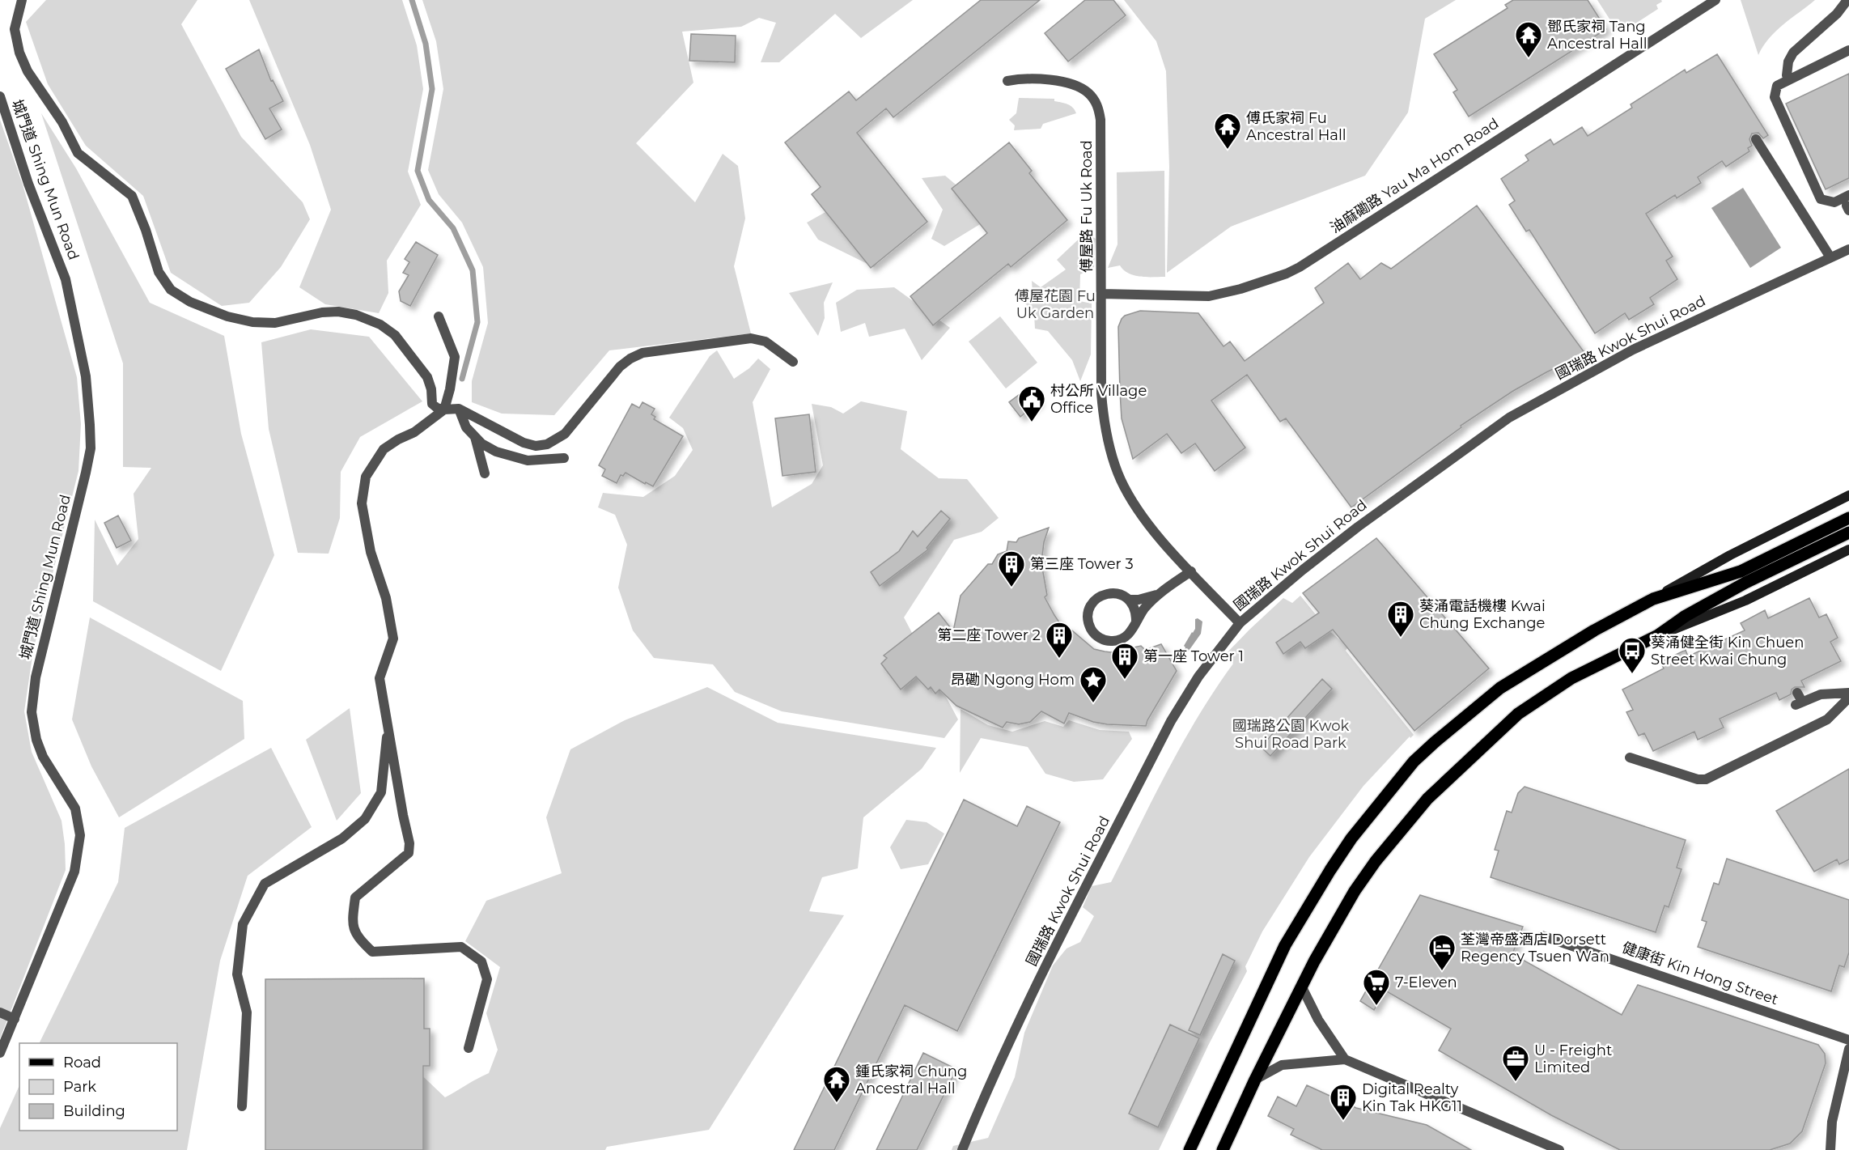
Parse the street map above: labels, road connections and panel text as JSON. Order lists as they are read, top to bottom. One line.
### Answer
{"streets":{"street":["油麻磡路 Yau Ma Hom Road","城門道 Shing Mun Road","傅屋路 Fu Uk Road","國瑞路 Kwok Shui Road","健康街 Kin Hong Street"]},"crossings":[["油麻磡路 Yau Ma Hom Road","傅屋路 Fu Uk Road"],["傅屋路 Fu Uk Road","國瑞路 Kwok Shui Road"]],"parks":["傅屋花園 Fu Uk Garden","國瑞路公園 Kwok Shui Road Park"],"places":{"temple":["鄧氏家祠 Tang Ancestral Hall","傅氏家祠 Fu Ancestral Hall","鍾氏家祠 Chung Ancestral Hall"],"public building":["村公所 Village Office"],"building":["第三座 Tower 3","葵涌電話機樓 Kwai Chung Exchange","第二座 Tower 2","第一座 Tower 1","Digital Realty Kin Tak HKG11"],"bus stop":["葵涌健全街 Kin Chuen Street Kwai Chung"],"place":["昂磡 Ngong Hom"],"hotel":["荃灣帝盛酒店 Dorsett Regency Tsuen Wan"],"supermarket":["7-Eleven"],"office":["U - Freight Limited"]},"legend":["Road","Park","Building"]}
